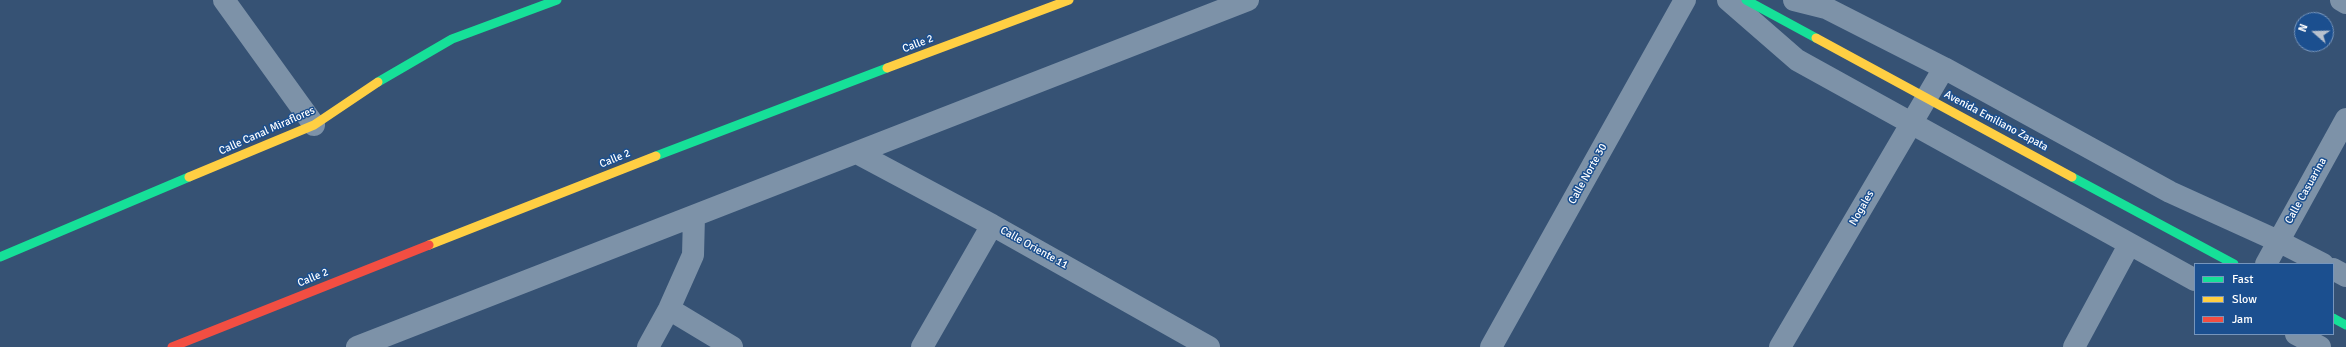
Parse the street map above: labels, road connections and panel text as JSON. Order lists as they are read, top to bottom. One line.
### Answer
{"streets":{"street":["Calle 2","Avenida Emiliano Zapata","Calle Canal Miraflores","Calle Norte 30","Calle Casuarina","Nogales","Calle Oriente 11"]},"legend":["Fast","Slow","Jam"],"north":"left"}
